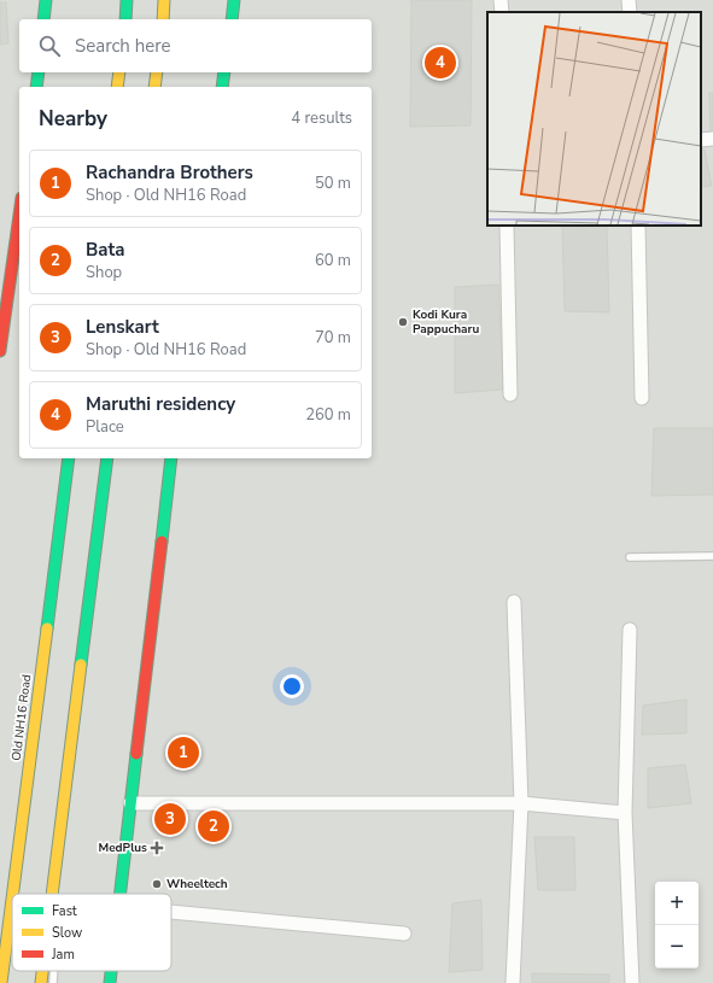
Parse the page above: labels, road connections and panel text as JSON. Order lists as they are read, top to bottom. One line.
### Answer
{"streets":{"main road":["Old NH16 Road"]},"places":{"other":["Kodi Kura Pappucharu","Wheeltech"],"health":["MedPlus"]},"legend":["Fast","Slow","Jam"],"page":{"search":"Search here","pins":["4","1","3","2"],"heading":["Nearby","4 results"],"list":[{"mark":"1","name":"Rachandra Brothers","note":"Shop · Old NH16 Road","value":"50 m"},{"mark":"2","name":"Bata","note":"Shop","value":"60 m"},{"mark":"3","name":"Lenskart","note":"Shop · Old NH16 Road","value":"70 m"},{"mark":"4","name":"Maruthi residency","note":"Place","value":"260 m"}],"map_buttons":["+","−"]}}
